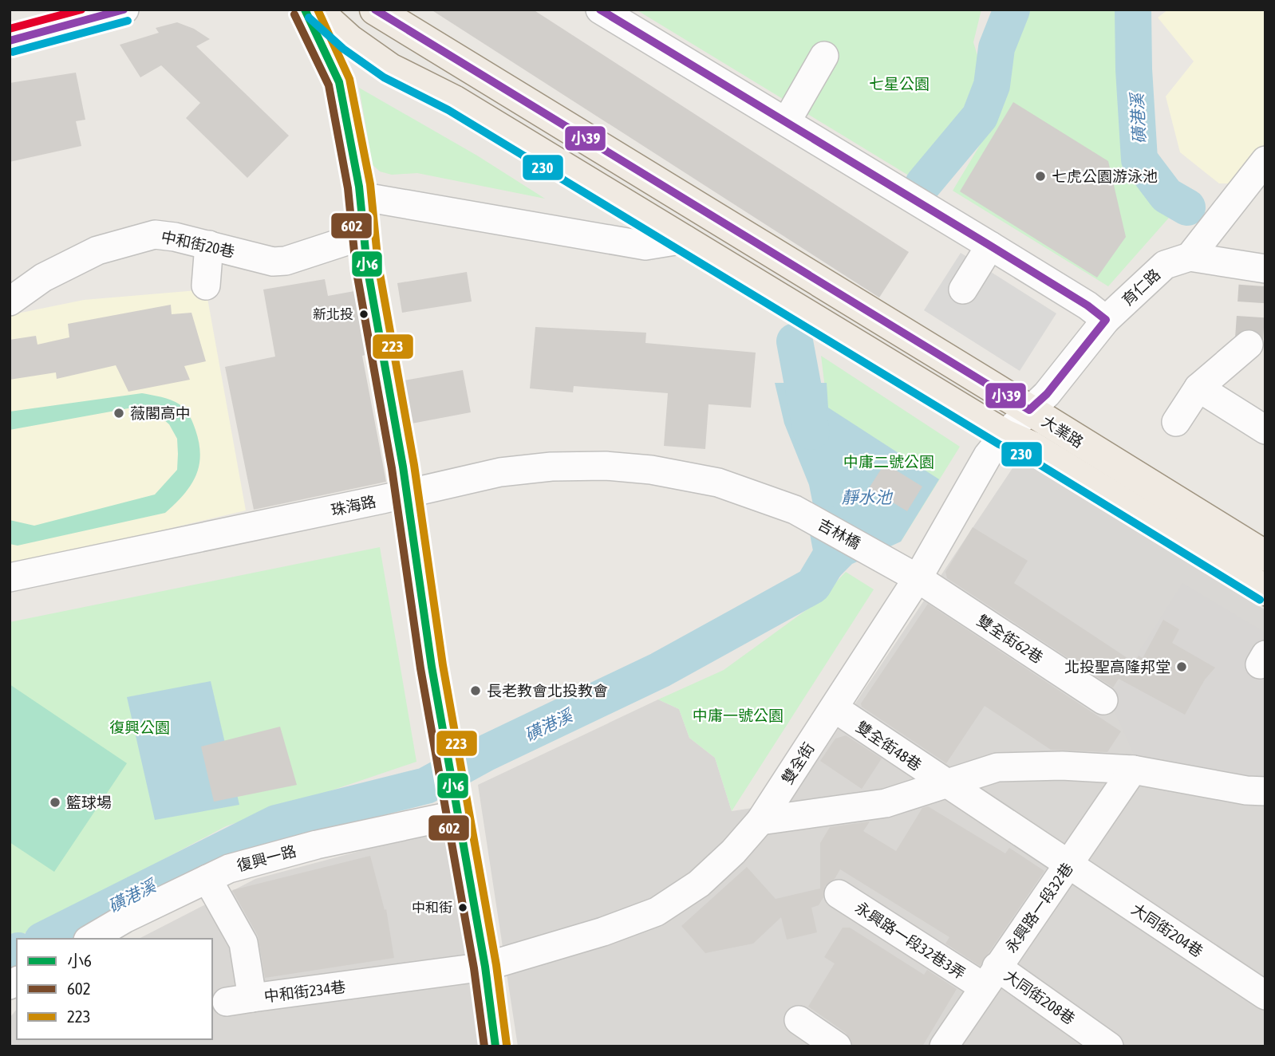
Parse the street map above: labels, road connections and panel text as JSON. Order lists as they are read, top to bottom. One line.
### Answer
{"streets":{"main road":["大業路"],"street":["中和街20巷","育仁路","珠海路","吉林橋","雙全街62巷","雙全街48巷","雙全街","復興一路","永興路一段32巷","大同街204巷","永興路一段32巷3弄","中和街234巷","大同街208巷"]},"crossings":[["育仁路","大業路"],["育仁路","雙全街"],["大業路","雙全街"],["珠海路","吉林橋"],["吉林橋","雙全街62巷"],["吉林橋","雙全街"],["雙全街62巷","雙全街"],["雙全街48巷","雙全街"],["雙全街48巷","永興路一段32巷"],["雙全街48巷","大同街204巷"],["雙全街","中和街234巷"],["復興一路","中和街234巷"],["永興路一段32巷","大同街204巷"],["永興路一段32巷","永興路一段32巷3弄"],["永興路一段32巷","大同街208巷"],["永興路一段32巷3弄","大同街208巷"]],"water":["磺港溪","靜水池"],"parks":["七星公園","中庸二號公園","中庸一號公園","復興公園"],"places":["七虎公園游泳池","新北投","薇閣高中","北投聖高隆邦堂","長老教會北投教會","籃球場","中和街"],"lines":["transit line 小6","transit line 223","transit line 小39","transit line 602","transit line 230"],"legend":["小6","602","223"]}
